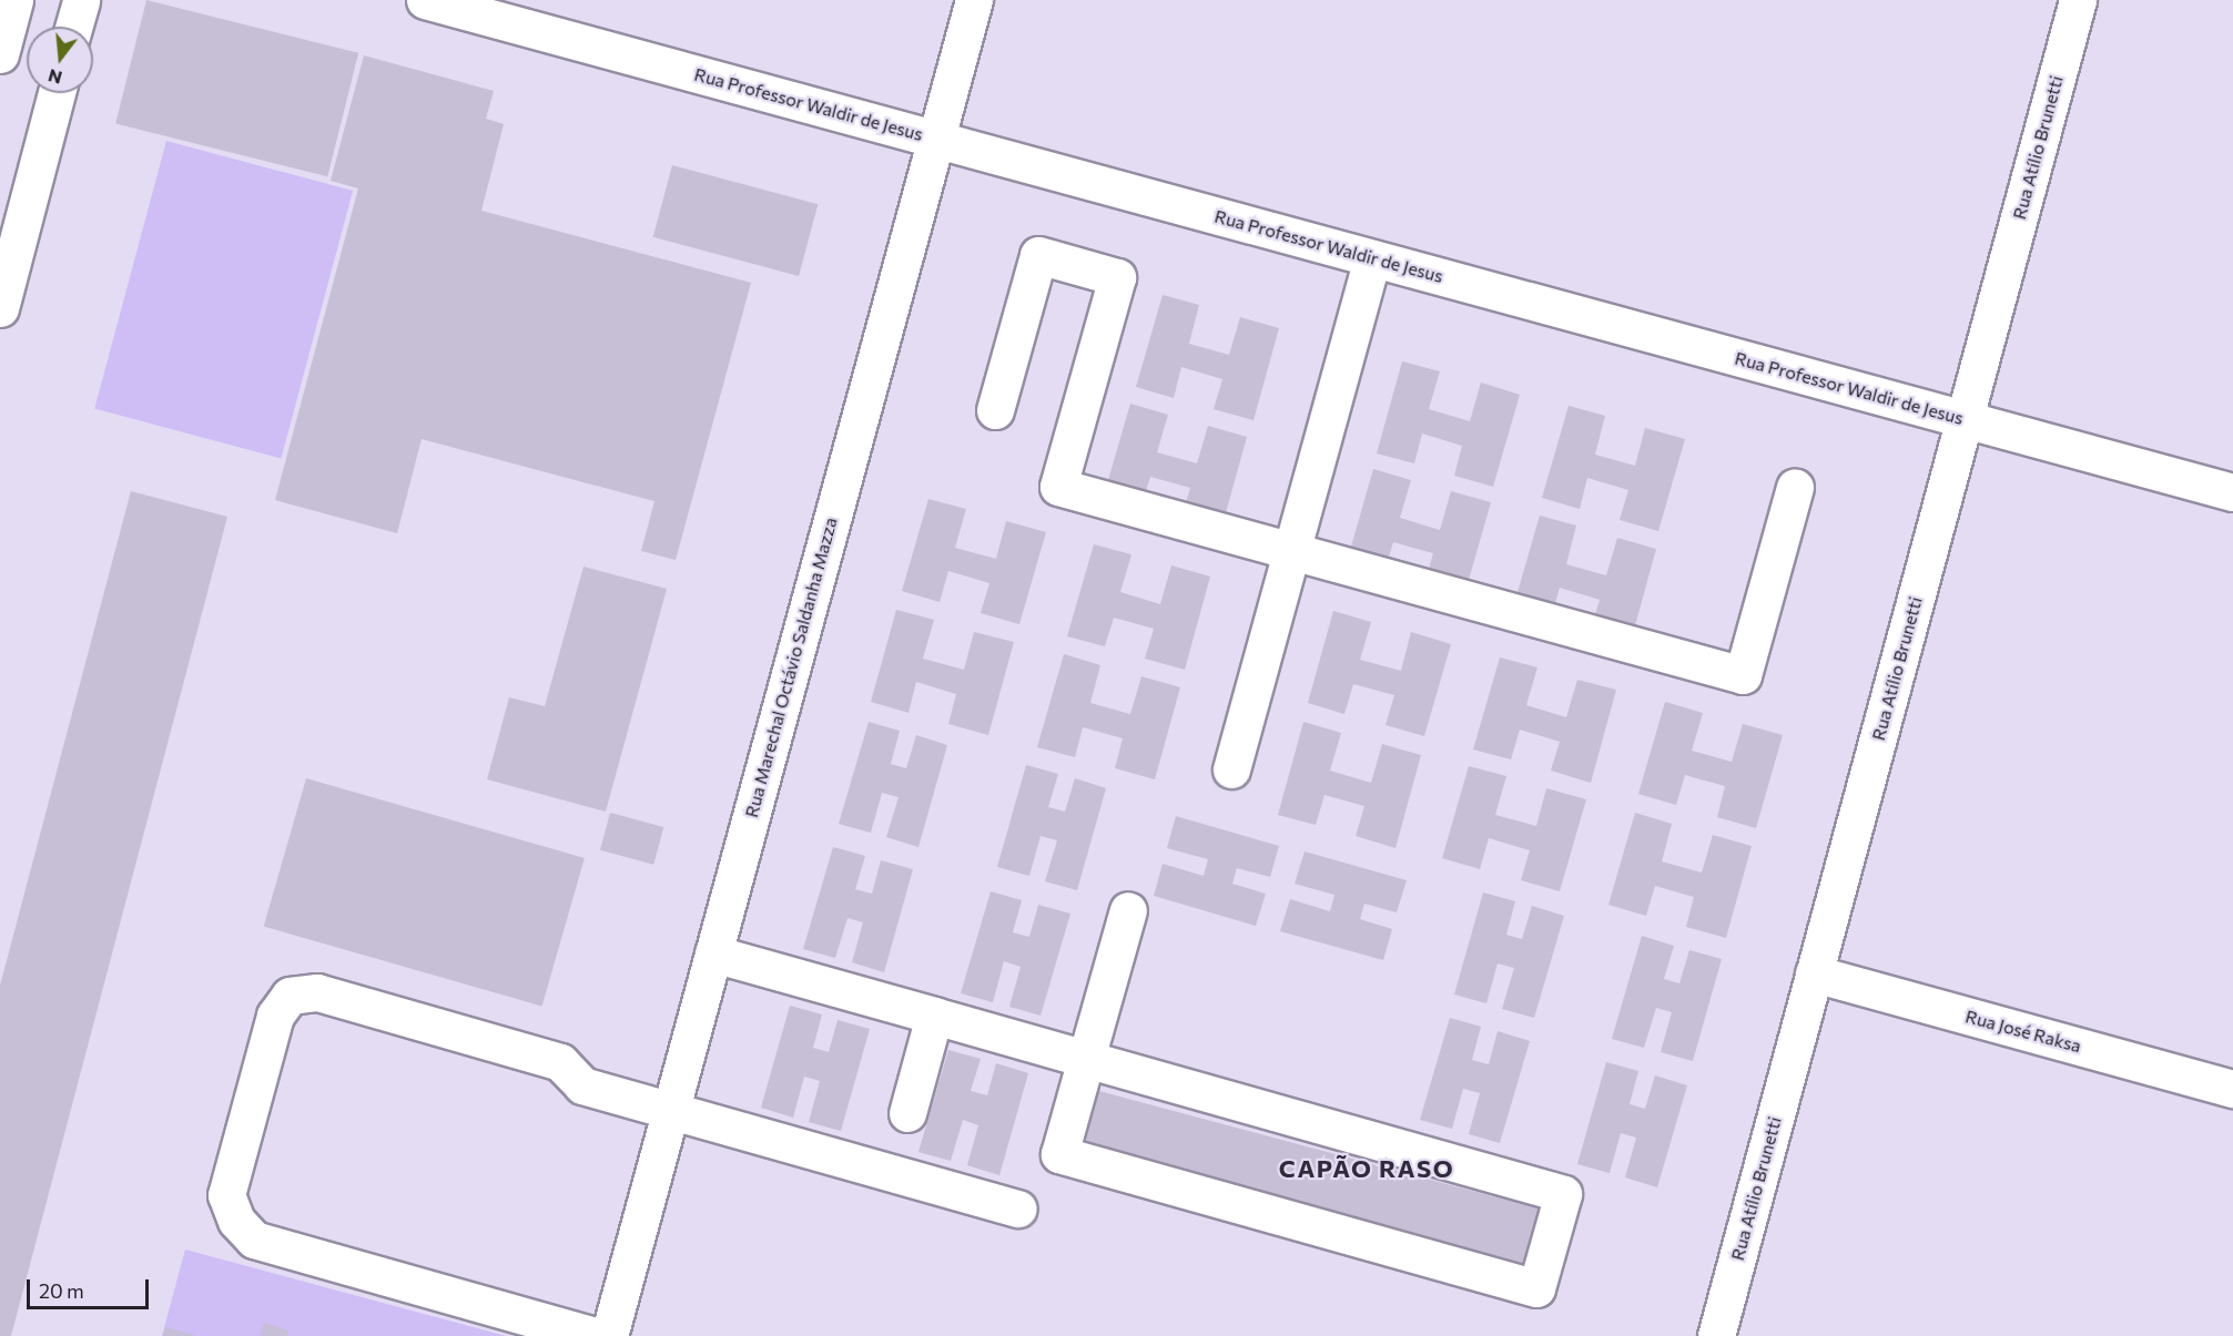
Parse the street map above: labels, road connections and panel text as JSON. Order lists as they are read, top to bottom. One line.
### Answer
{"streets":{"street":["Rua Professor Waldir de Jesus","Rua Atílio Brunetti","Rua Marechal Octávio Saldanha Mazza","Rua José Raksa"]},"crossings":[["Rua Professor Waldir de Jesus","Rua Atílio Brunetti"],["Rua Professor Waldir de Jesus","Rua Marechal Octávio Saldanha Mazza"],["Rua Atílio Brunetti","Rua José Raksa"]],"districts":["CAPÃO RASO"],"scale_bar":"20 m","north":"bottom"}
